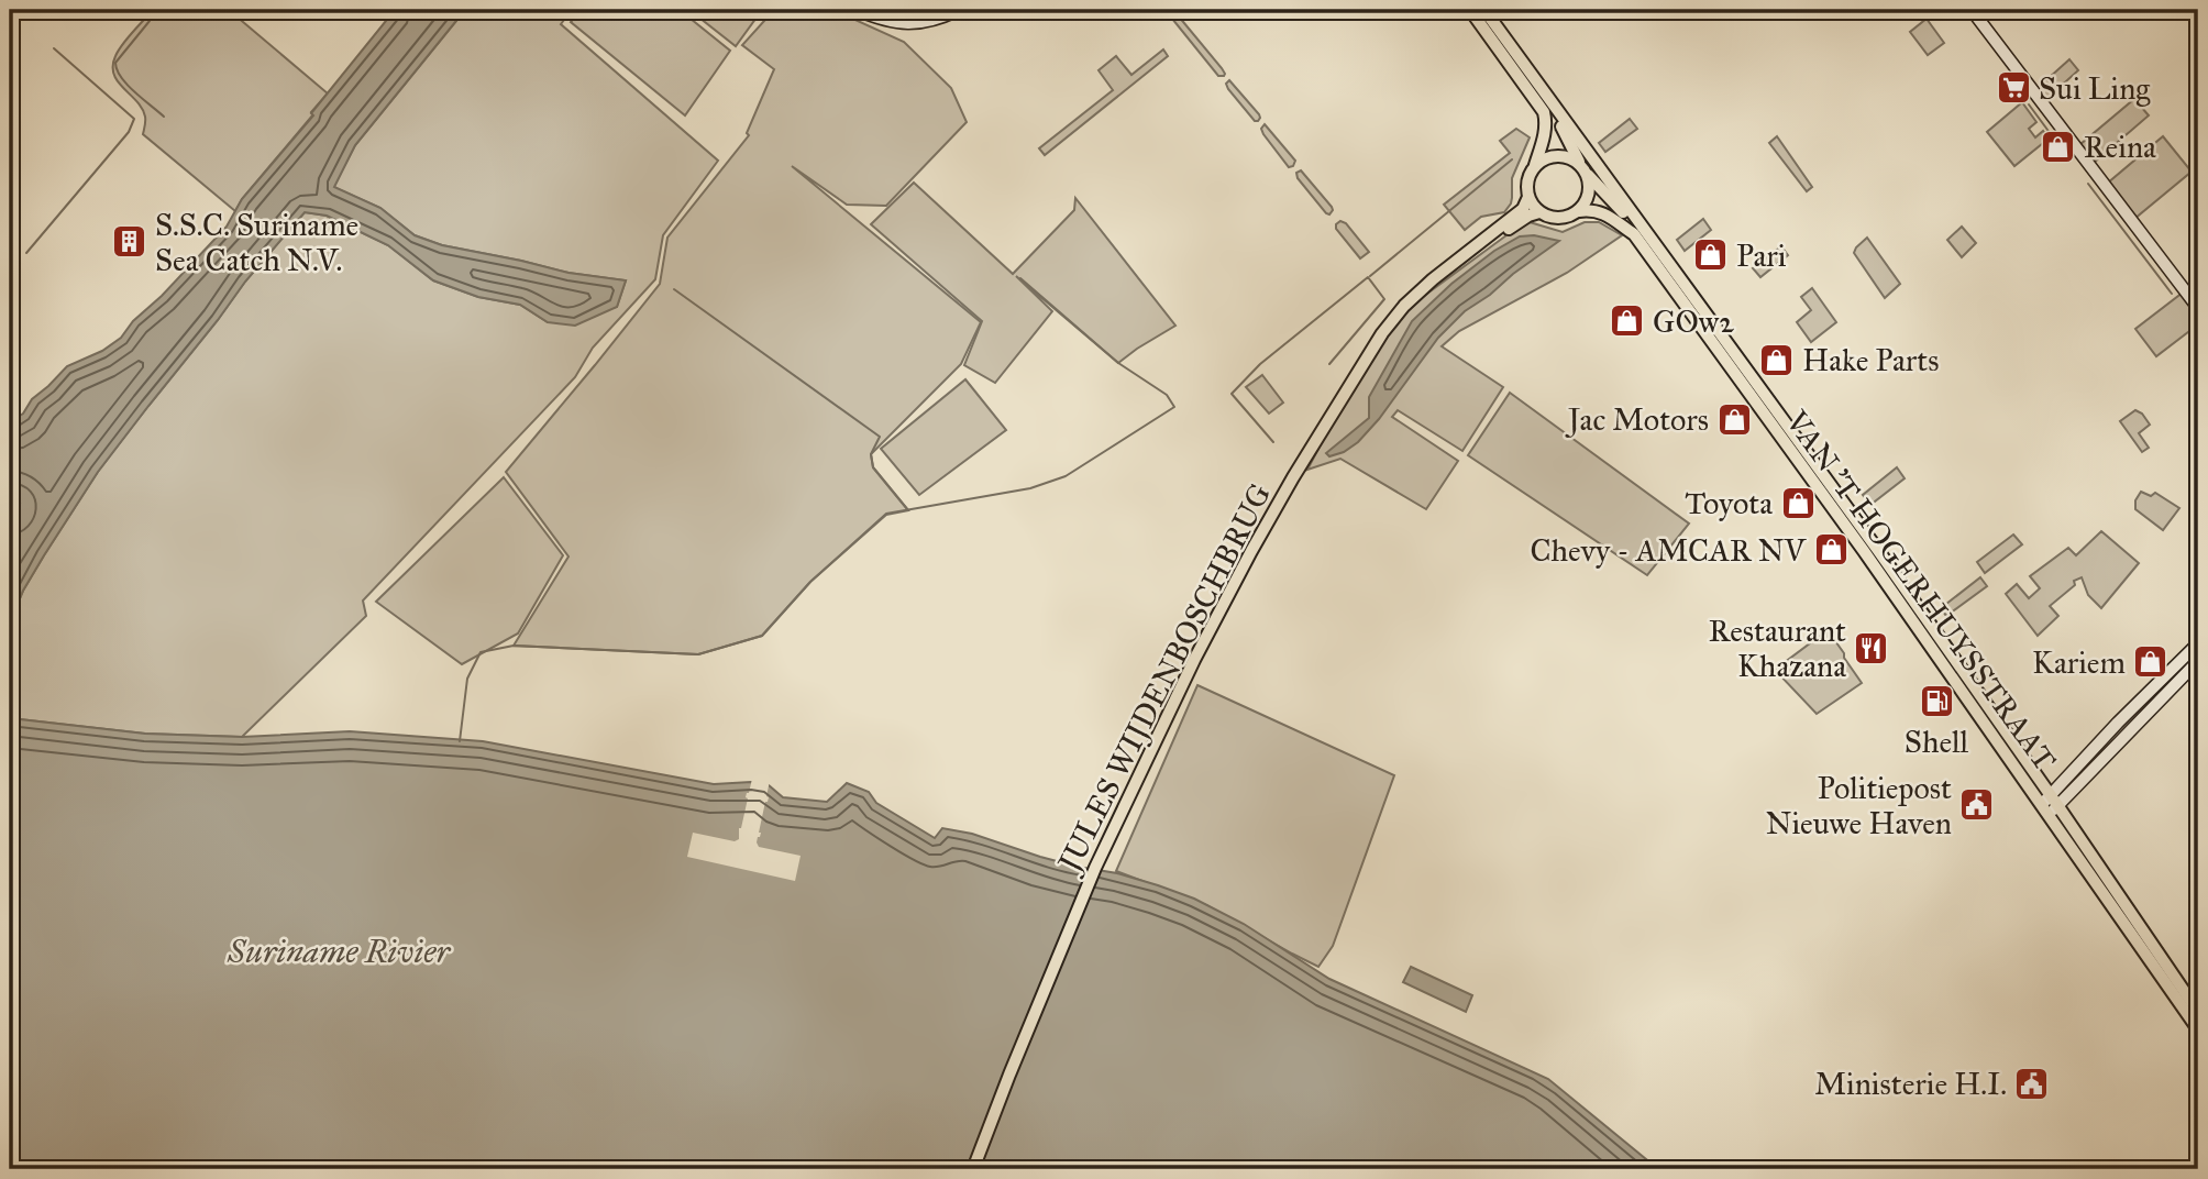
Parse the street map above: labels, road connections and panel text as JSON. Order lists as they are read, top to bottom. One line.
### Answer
{"streets":{"main road":["VAN 'T HOGERHUYSSTRAAT","JULES WIJDENBOSCHBRUG"]},"crossings":[["VAN 'T HOGERHUYSSTRAAT","JULES WIJDENBOSCHBRUG"]],"water":["Suriname Rivier"],"places":{"supermarket":["Sui Ling"],"shop":["Reina","Pari","GOw2","Hake Parts","Jac Motors","Toyota","Chevy - AMCAR NV","Kariem"],"building":["S.S.C. Suriname Sea Catch N.V."],"restaurant":["Restaurant Khazana"],"fuel station":["Shell"],"public building":["Politiepost Nieuwe Haven","Ministerie H.I."]}}
